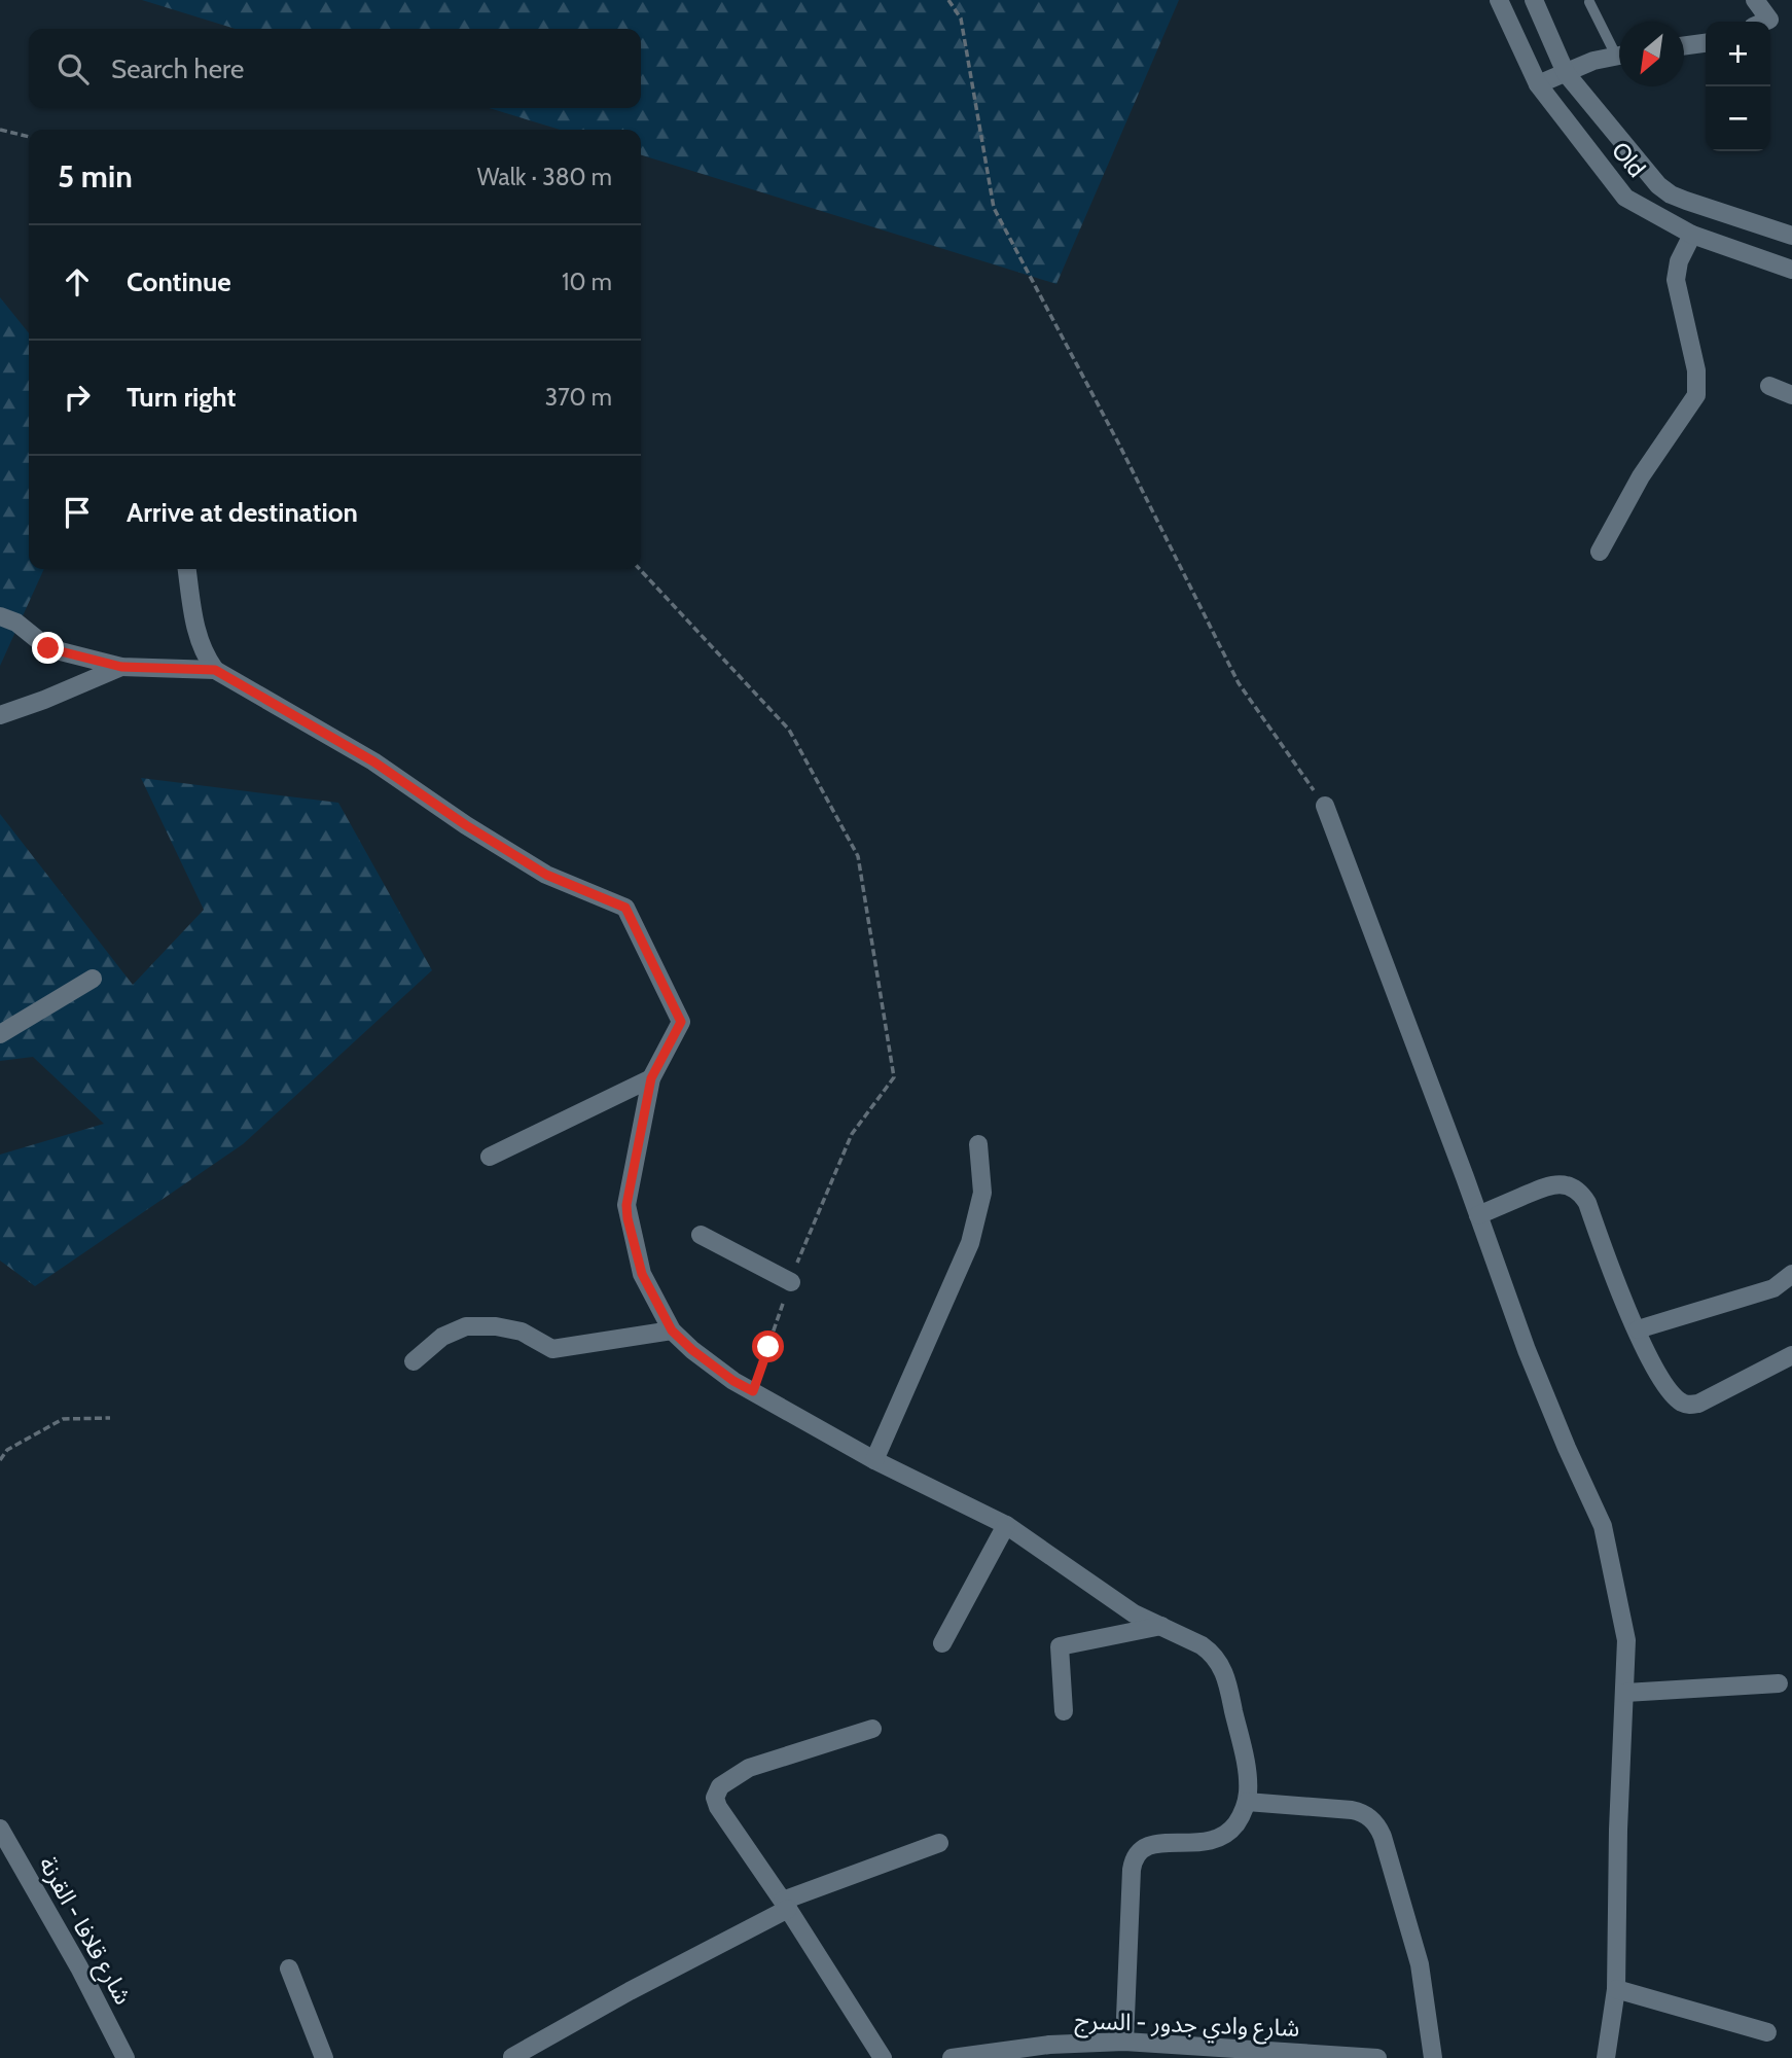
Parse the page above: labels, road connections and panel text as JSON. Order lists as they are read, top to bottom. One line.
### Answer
{"streets":{"street":["Old","شارع قلافا - القرنة","شارع وادي جدور - السرج"]},"north":"bottom left","page":{"map_buttons":["+","−"],"search":"Search here","heading":["5 min","Walk · 380 m"],"list":[["Continue","10 m"],["Turn right","370 m"],"Arrive at destination"]}}
